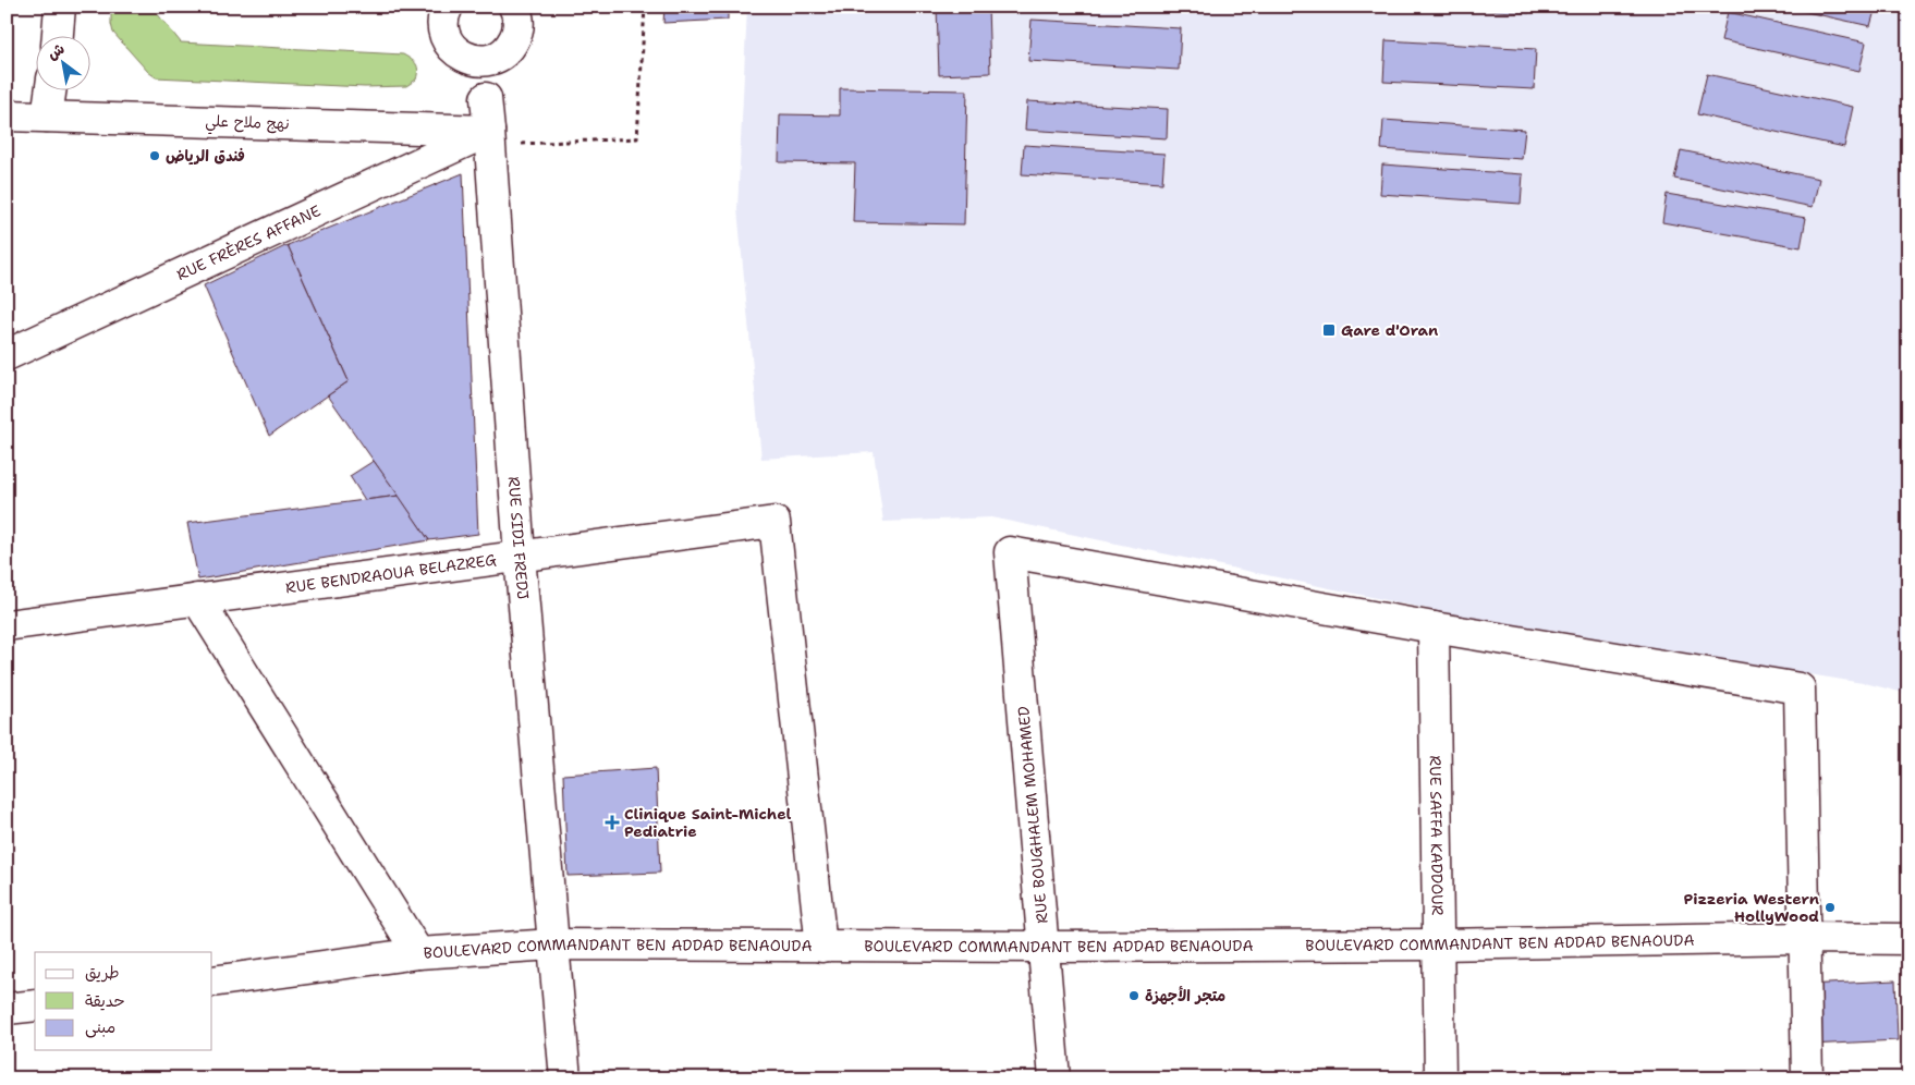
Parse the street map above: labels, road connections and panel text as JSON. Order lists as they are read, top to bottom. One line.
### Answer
{"streets":{"street":["نهج ملاح علي","RUE FRÈRES AFFANE","RUE SIDI FREDJ","RUE BENDRAOUA BELAZREG","RUE BOUGHALEM MOHAMED","RUE SAFFA KADDOUR","BOULEVARD COMMANDANT BEN ADDAD BENAOUDA"]},"crossings":[["نهج ملاح علي","RUE FRÈRES AFFANE"],["نهج ملاح علي","RUE SIDI FREDJ"],["RUE FRÈRES AFFANE","RUE SIDI FREDJ"],["RUE SIDI FREDJ","RUE BENDRAOUA BELAZREG"],["RUE SIDI FREDJ","BOULEVARD COMMANDANT BEN ADDAD BENAOUDA"],["RUE BENDRAOUA BELAZREG","BOULEVARD COMMANDANT BEN ADDAD BENAOUDA"],["RUE BOUGHALEM MOHAMED","RUE SAFFA KADDOUR"],["RUE BOUGHALEM MOHAMED","BOULEVARD COMMANDANT BEN ADDAD BENAOUDA"],["RUE SAFFA KADDOUR","BOULEVARD COMMANDANT BEN ADDAD BENAOUDA"]],"places":{"other":["فندق الرياض","Pizzeria Western HollyWood","متجر الأجهزة"],"transit":["Gare d'Oran"],"health":["Clinique Saint-Michel Pediatrie"]},"legend":["طريق","حديقة","مبنى"],"north":"top left"}
